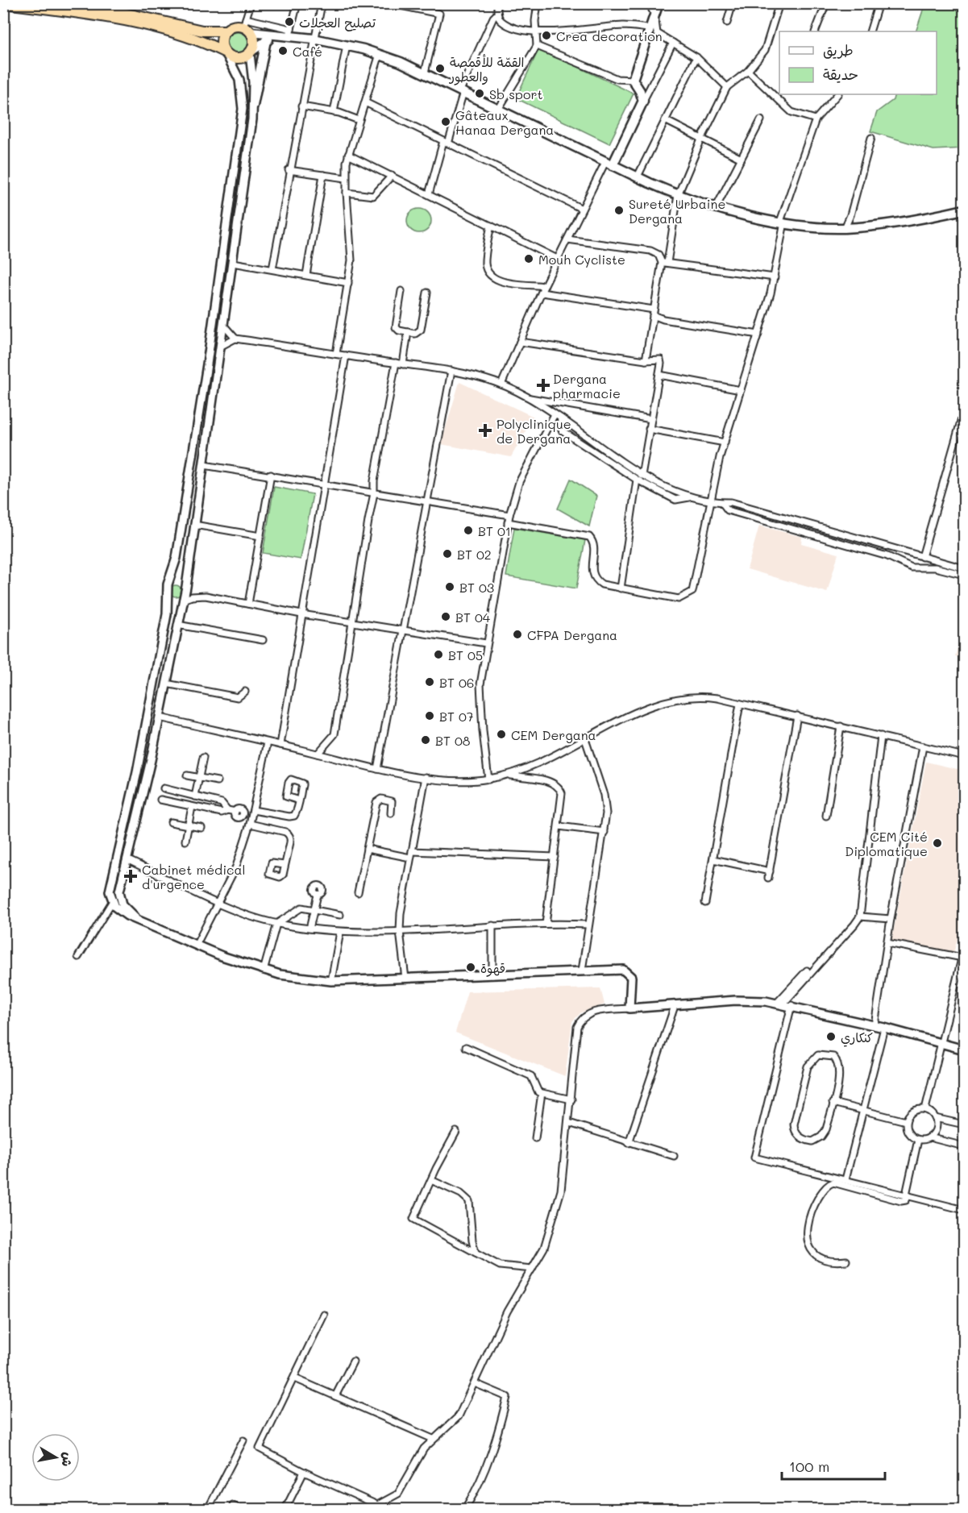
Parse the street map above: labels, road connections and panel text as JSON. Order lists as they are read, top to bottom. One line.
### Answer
{"places":{"other":["تصليح العجلات","Crea decoration","Café","القمّة للأقمصة والعطور","Sb sport","Gâteaux Hanaa Dergana","Sureté Urbaine Dergana","Mouh Cycliste","BT 01","BT 02","BT 03","BT 04","CFPA Dergana","BT 05","BT 06","BT 07","CEM Dergana","BT 08","CEM Cité Diplomatique","قهوة","كنكاري"],"health":["Dergana pharmacie","Polyclinique de Dergana","Cabinet médical d'urgence"]},"legend":["طريق","حديقة"],"scale_bar":"100 m","north":"right"}
